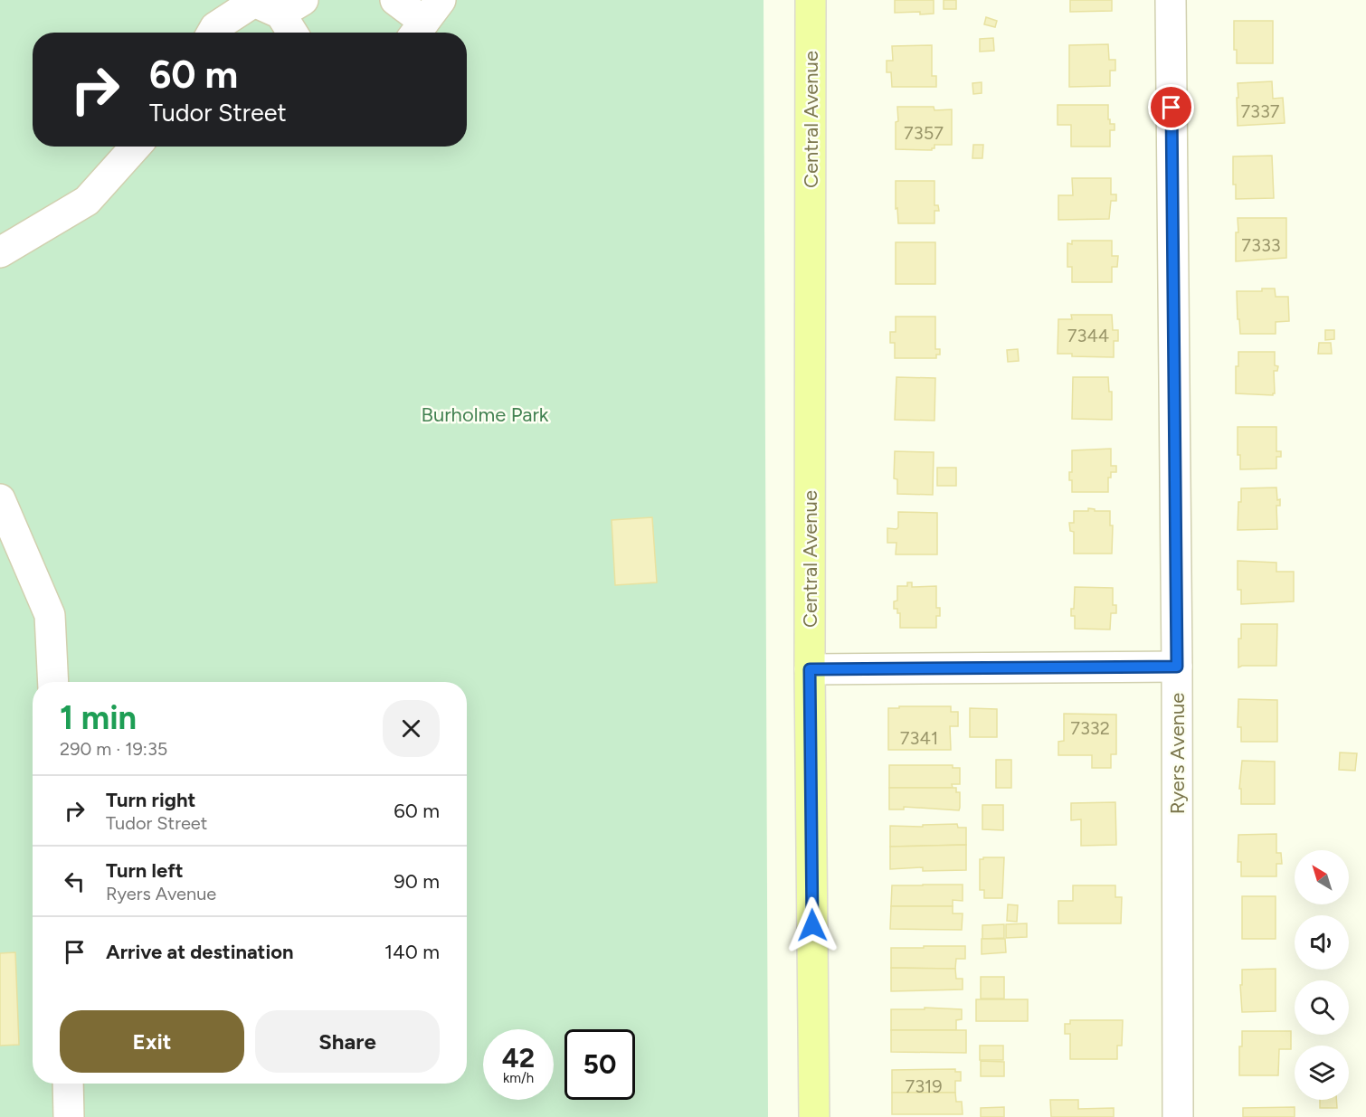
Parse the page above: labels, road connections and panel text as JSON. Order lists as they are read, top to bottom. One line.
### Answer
{"streets":{"main road":["Central Avenue"],"street":["Ryers Avenue"]},"parks":["Burholme Park"],"house_numbers":["7337","7357","7333","7344","7332","7341","7319"],"north":"top left","page":{"turn":["60 m","Tudor Street"],"heading":["1 min","290 m · 19:35"],"list":[{"name":"Turn right","note":"Tudor Street","value":"60 m"},{"name":"Turn left","note":"Ryers Avenue","value":"90 m"},{"name":"Arrive at destination","value":"140 m"}],"buttons":["Exit","Share"],"speed":"42 km/h","limit":"50"}}
